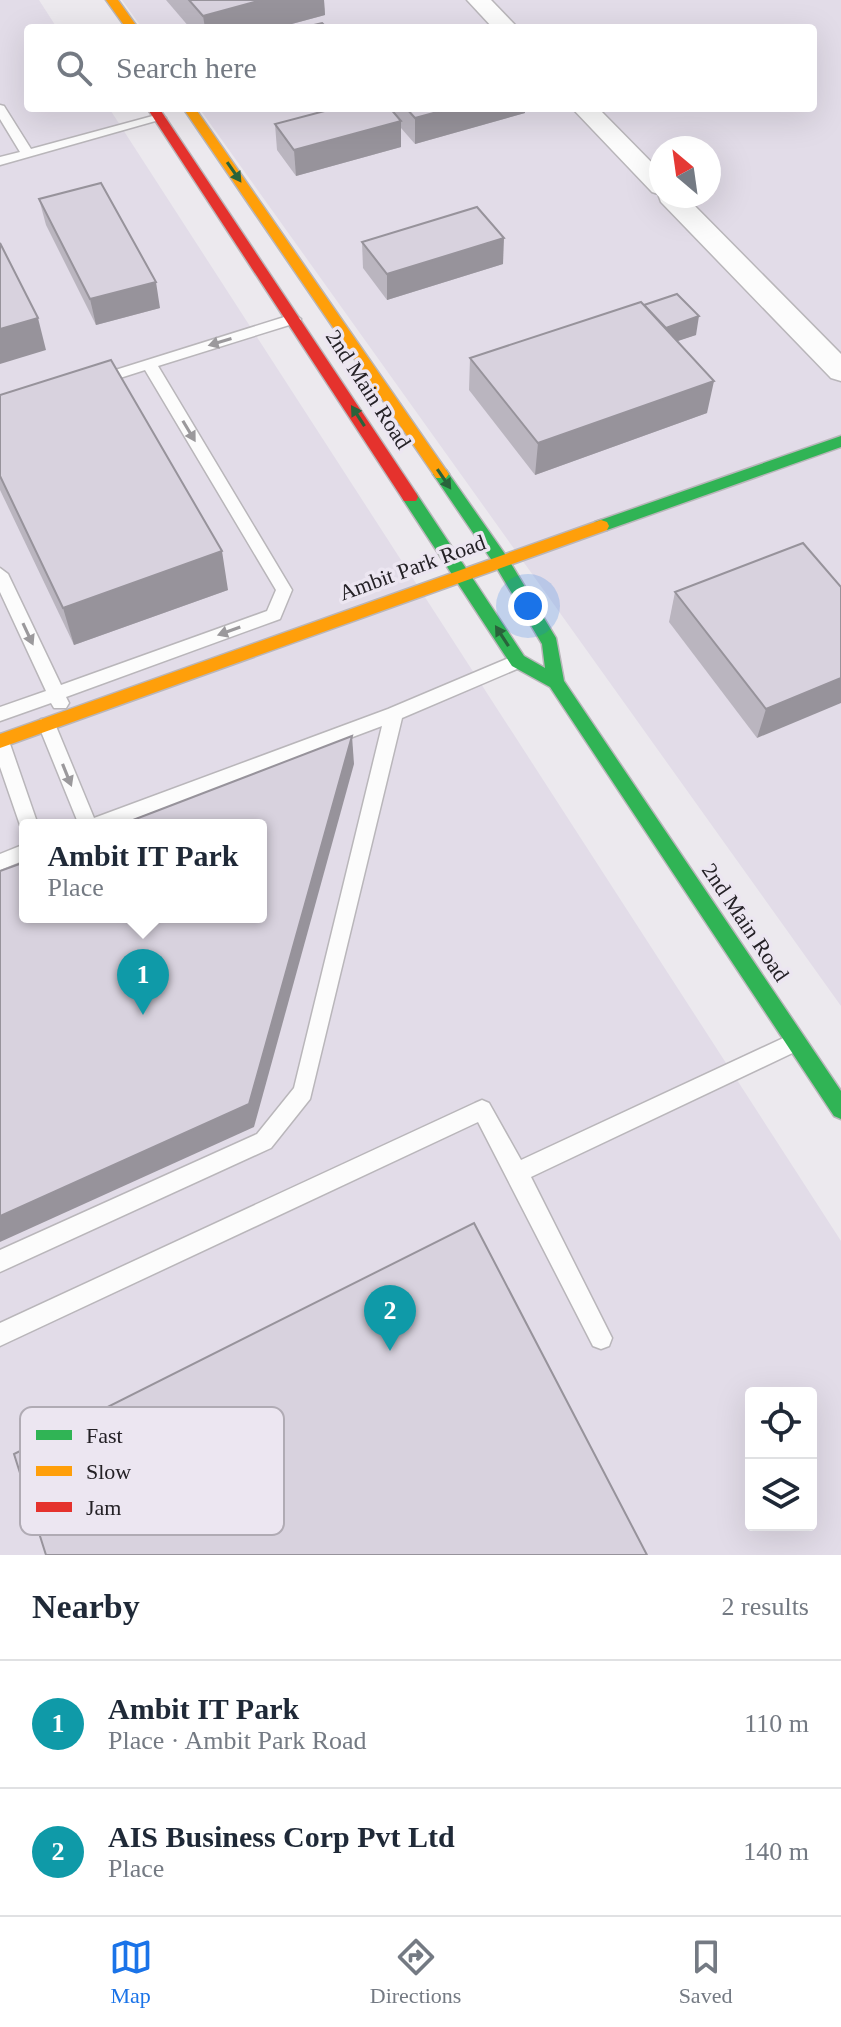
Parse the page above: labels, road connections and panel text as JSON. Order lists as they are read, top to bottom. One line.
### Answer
{"streets":{"main road":["2nd Main Road","Ambit Park Road"]},"crossings":[["2nd Main Road","Ambit Park Road"]],"legend":["Fast","Slow","Jam"],"north":"top left","page":{"search":"Search here","popup":["Ambit IT Park","Place"],"pins":["1","2"],"heading":["Nearby","2 results"],"list":[{"mark":"1","name":"Ambit IT Park","note":"Place · Ambit Park Road","value":"110 m"},{"mark":"2","name":"AIS Business Corp Pvt Ltd","note":"Place","value":"140 m"}],"nav":["Map","Directions","Saved"]}}
